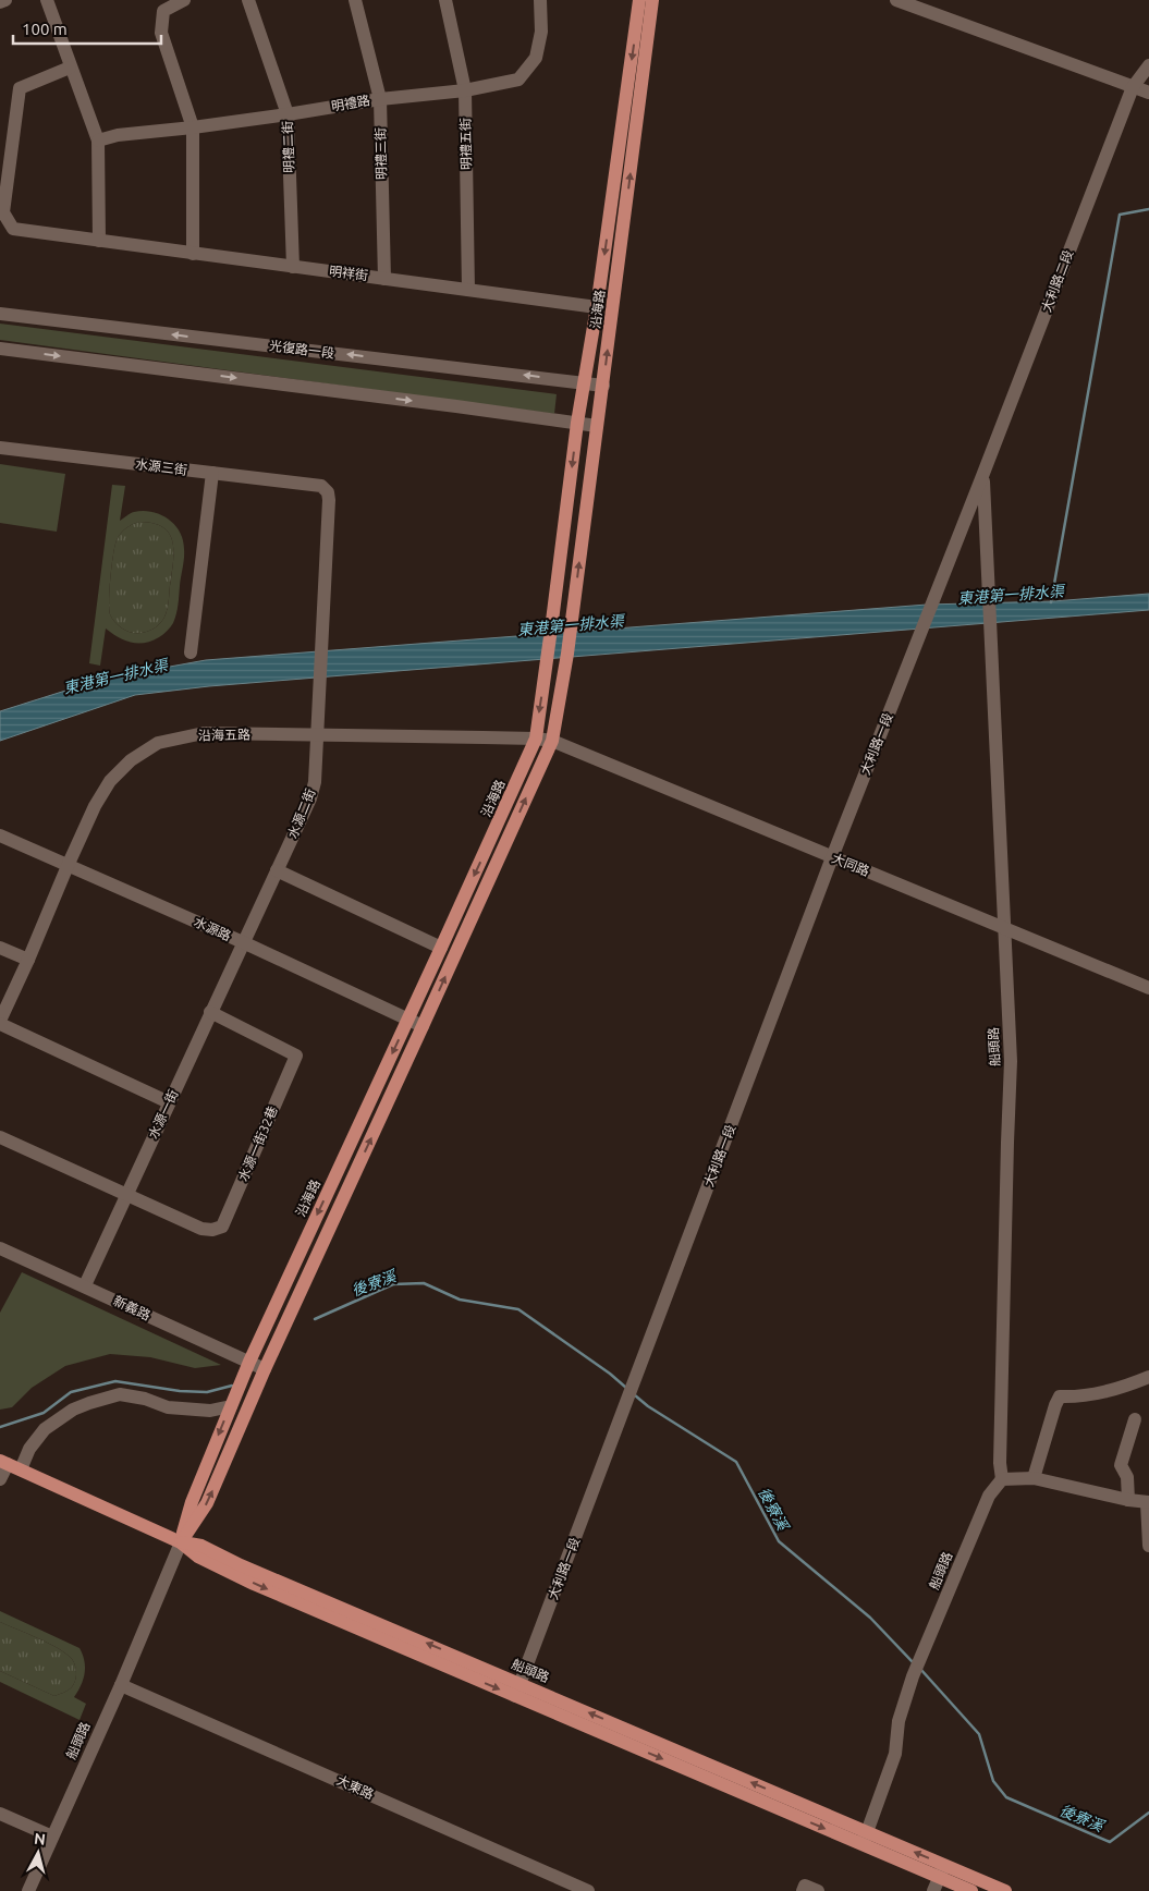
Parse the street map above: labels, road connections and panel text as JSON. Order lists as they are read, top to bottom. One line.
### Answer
{"streets":{"main road":["沿海路","船頭路"],"street":["明禮路","明禮五街","明禮二街","明禮三街","明祥街","大利路二段","光復路一段","水源三街","沿海五路","大利路一段","水源二街","大同路","水源路","水源一街","水源一街32巷","新義路","大東路"]},"crossings":[["明禮路","明禮五街"],["明禮路","明禮二街"],["明禮路","明禮三街"],["明禮五街","明祥街"],["明禮二街","明祥街"],["明禮三街","明祥街"],["明祥街","沿海路"],["大利路二段","大利路一段"],["大利路二段","船頭路"],["沿海路","光復路一段"],["沿海路","沿海五路"],["沿海路","大同路"],["沿海路","水源路"],["沿海路","船頭路"],["沿海路","新義路"],["水源三街","水源二街"],["沿海五路","水源二街"],["沿海五路","大同路"],["沿海五路","水源路"],["大利路一段","大同路"],["大利路一段","船頭路"],["水源二街","水源路"],["水源二街","水源一街"],["大同路","船頭路"],["水源路","水源一街"],["船頭路","大東路"],["水源一街","水源一街32巷"],["水源一街","新義路"]],"water":["東港第一排水渠","後寮溪"],"scale_bar":"100 m","north":"top"}
